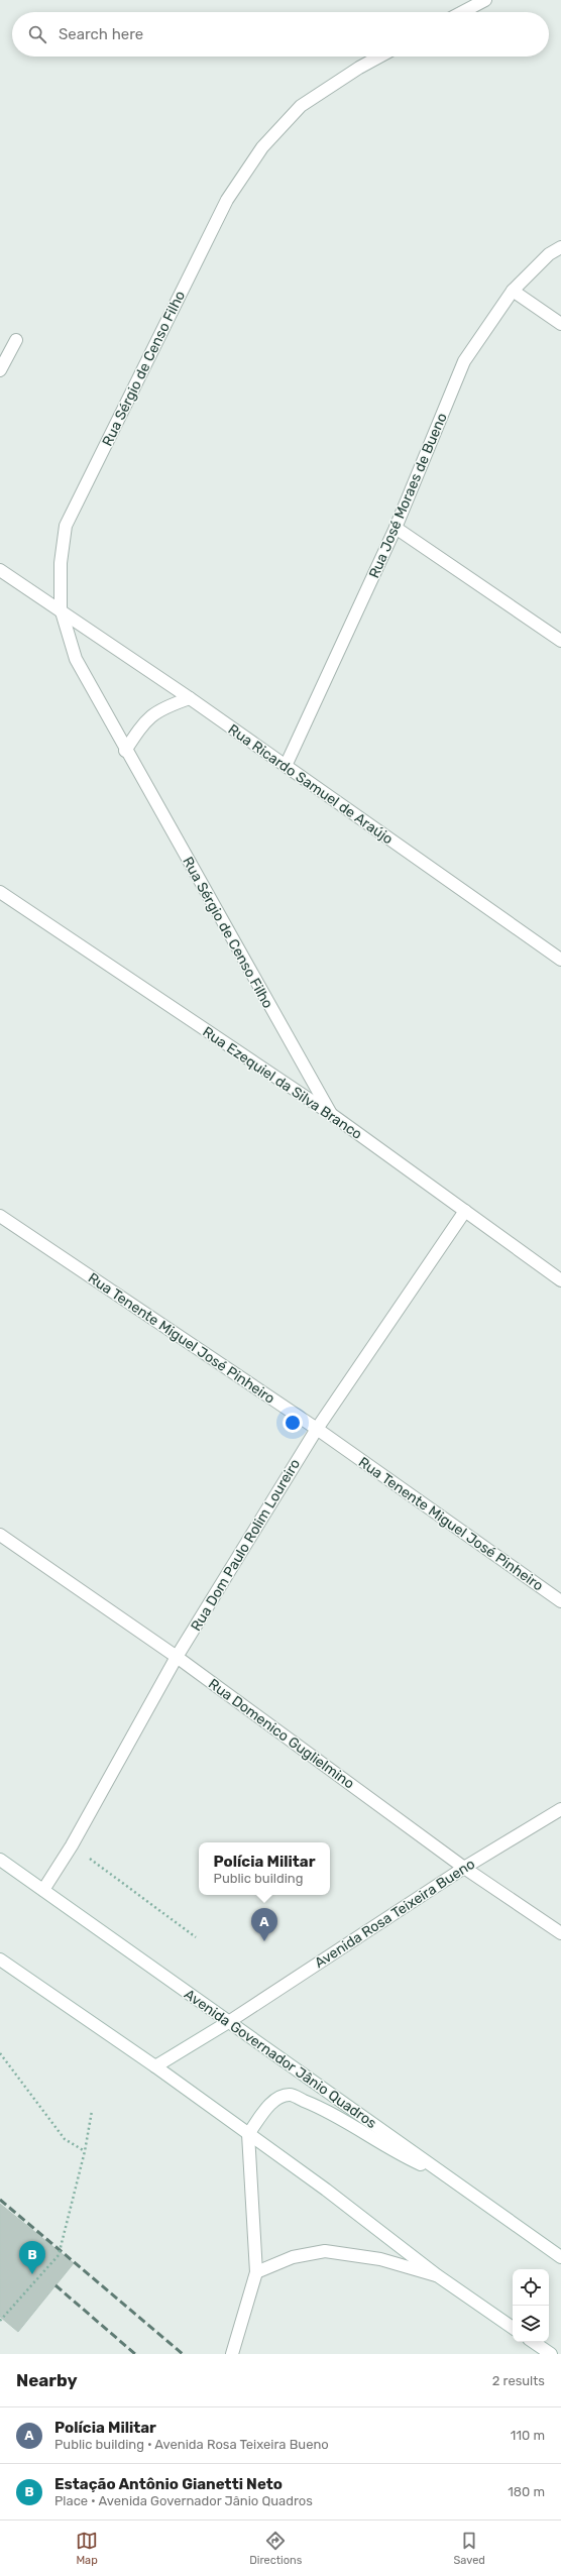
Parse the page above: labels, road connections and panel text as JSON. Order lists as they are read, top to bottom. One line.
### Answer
{"streets":{"street":["Rua Sérgio de Censo Filho","Rua José Moraes de Bueno","Rua Ricardo Samuel de Araújo","Rua Ezequiel da Silva Branco","Rua Tenente Miguel José Pinheiro","Rua Dom Paulo Rolim Loureiro","Rua Domenico Guglielmino","Avenida Rosa Teixeira Bueno","Avenida Governador Jânio Quadros"]},"crossings":[["Rua Sérgio de Censo Filho","Rua Ricardo Samuel de Araújo"],["Rua Sérgio de Censo Filho","Rua Ezequiel da Silva Branco"],["Rua José Moraes de Bueno","Rua Ricardo Samuel de Araújo"],["Rua Ezequiel da Silva Branco","Rua Dom Paulo Rolim Loureiro"],["Rua Tenente Miguel José Pinheiro","Rua Dom Paulo Rolim Loureiro"],["Rua Dom Paulo Rolim Loureiro","Rua Domenico Guglielmino"],["Rua Dom Paulo Rolim Loureiro","Avenida Governador Jânio Quadros"],["Rua Domenico Guglielmino","Avenida Rosa Teixeira Bueno"],["Avenida Rosa Teixeira Bueno","Avenida Governador Jânio Quadros"]],"page":{"search":"Search here","popup":["Polícia Militar","Public building"],"pins":["A","B"],"heading":["Nearby","2 results"],"list":[{"mark":"A","name":"Polícia Militar","note":"Public building · Avenida Rosa Teixeira Bueno","value":"110 m"},{"mark":"B","name":"Estação Antônio Gianetti Neto","note":"Place · Avenida Governador Jânio Quadros","value":"180 m"}],"nav":["Map","Directions","Saved"]}}
